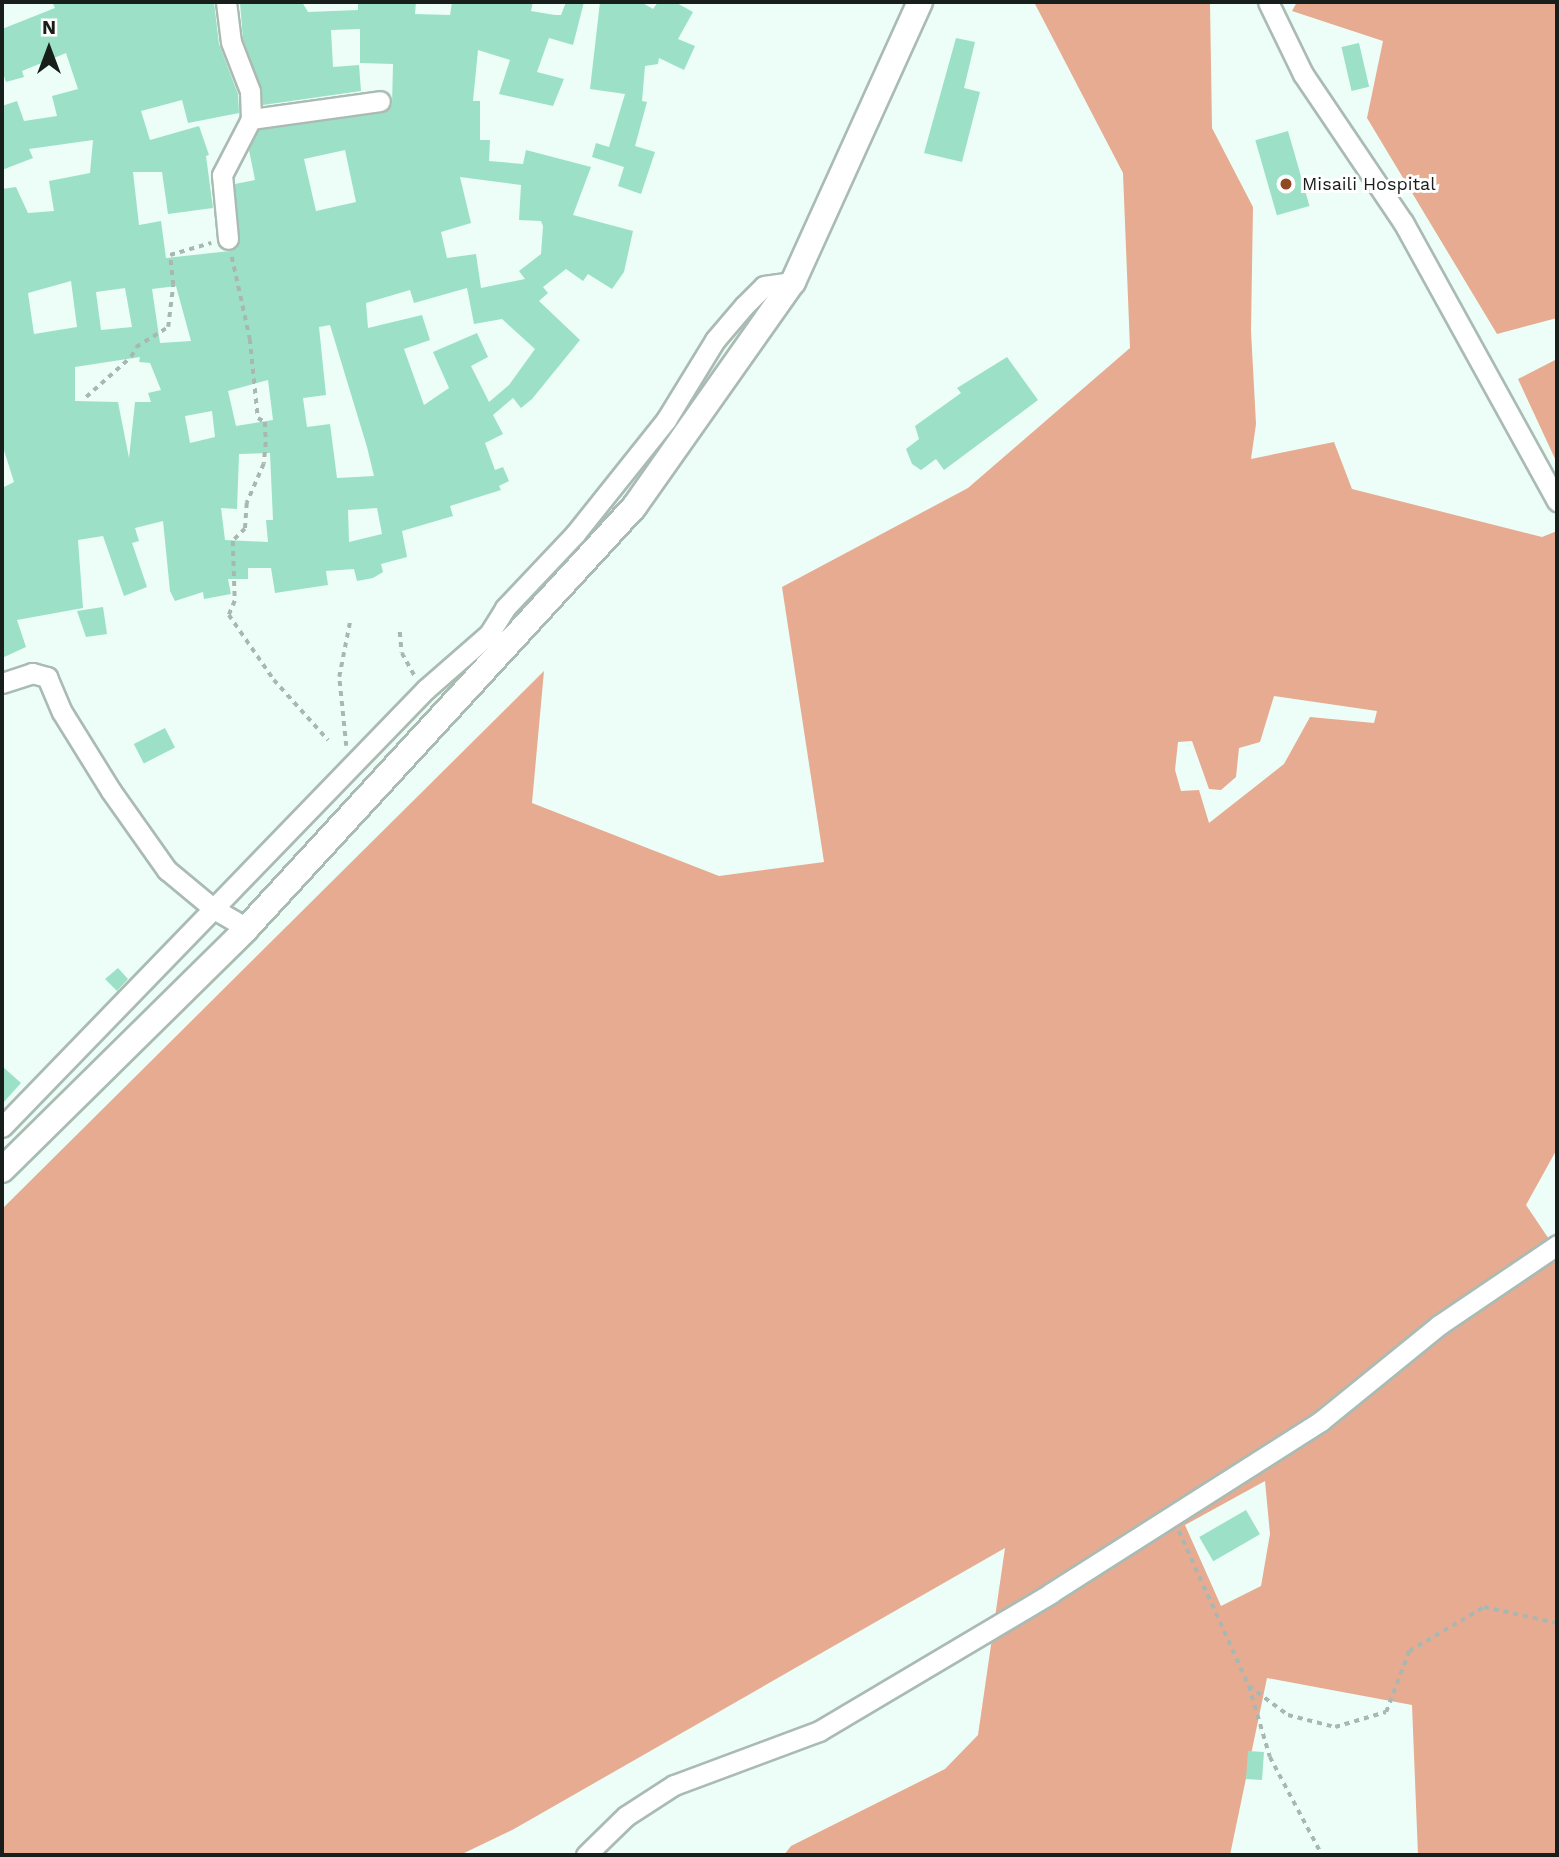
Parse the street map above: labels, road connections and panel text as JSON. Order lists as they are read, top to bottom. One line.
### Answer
{"places":["Misaili Hospital"],"north":"top"}
